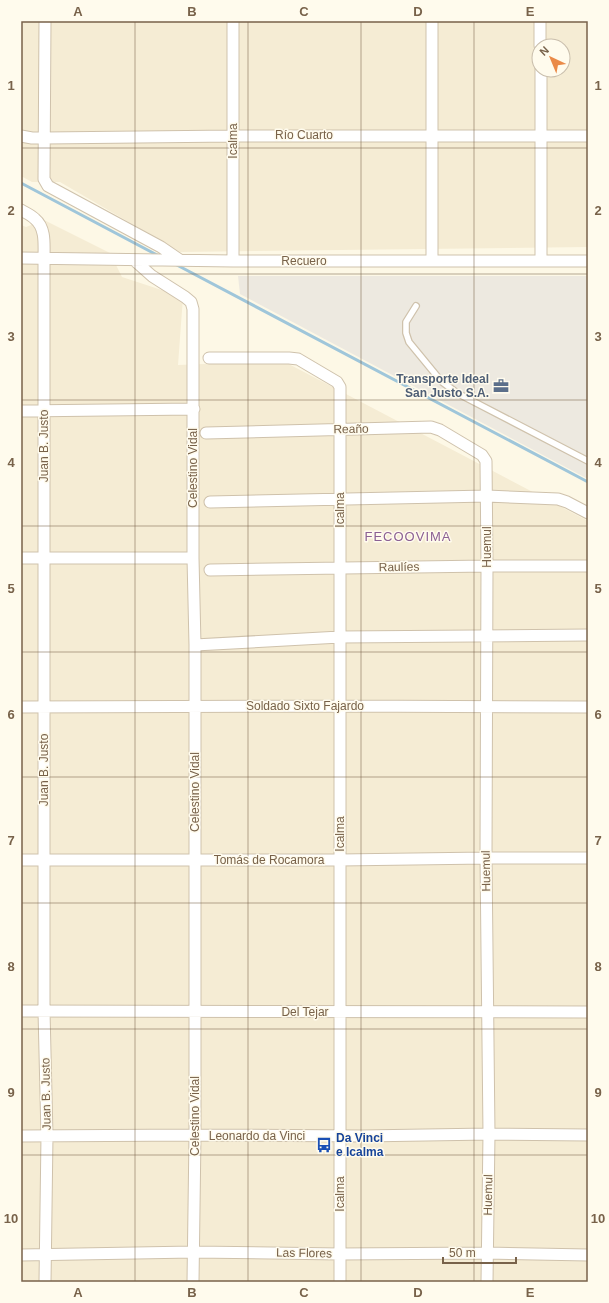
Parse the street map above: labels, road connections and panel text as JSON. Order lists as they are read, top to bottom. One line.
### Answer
{"streets":{"street":["Río Cuarto","Icalma","Recuero","Reaño","Juan B. Justo","Celestino Vidal","Huemul","Raulíes","Soldado Sixto Fajardo","Tomás de Rocamora","Del Tejar","Leonardo da Vinci","Las Flores"]},"crossings":[["Río Cuarto","Icalma"],["Icalma","Recuero"],["Icalma","Reaño"],["Icalma","Raulíes"],["Icalma","Soldado Sixto Fajardo"],["Icalma","Tomás de Rocamora"],["Icalma","Del Tejar"],["Icalma","Leonardo da Vinci"],["Icalma","Las Flores"],["Recuero","Juan B. Justo"],["Recuero","Celestino Vidal"],["Reaño","Huemul"],["Juan B. Justo","Soldado Sixto Fajardo"],["Juan B. Justo","Tomás de Rocamora"],["Juan B. Justo","Del Tejar"],["Juan B. Justo","Leonardo da Vinci"],["Juan B. Justo","Las Flores"],["Celestino Vidal","Soldado Sixto Fajardo"],["Celestino Vidal","Tomás de Rocamora"],["Celestino Vidal","Del Tejar"],["Celestino Vidal","Leonardo da Vinci"],["Celestino Vidal","Las Flores"],["Huemul","Raulíes"],["Huemul","Soldado Sixto Fajardo"],["Huemul","Tomás de Rocamora"],["Huemul","Del Tejar"],["Huemul","Leonardo da Vinci"],["Huemul","Las Flores"]],"districts":["FECOOVIMA"],"places":{"office":["Transporte Ideal San Justo S.A."],"bus stop":["Da Vinci e Icalma"]},"scale_bar":"50 m","north":"top left","grid":{"columns":["A","B","C","D","E"],"rows":["1","2","3","4","5","6","7","8","9","10"]}}
